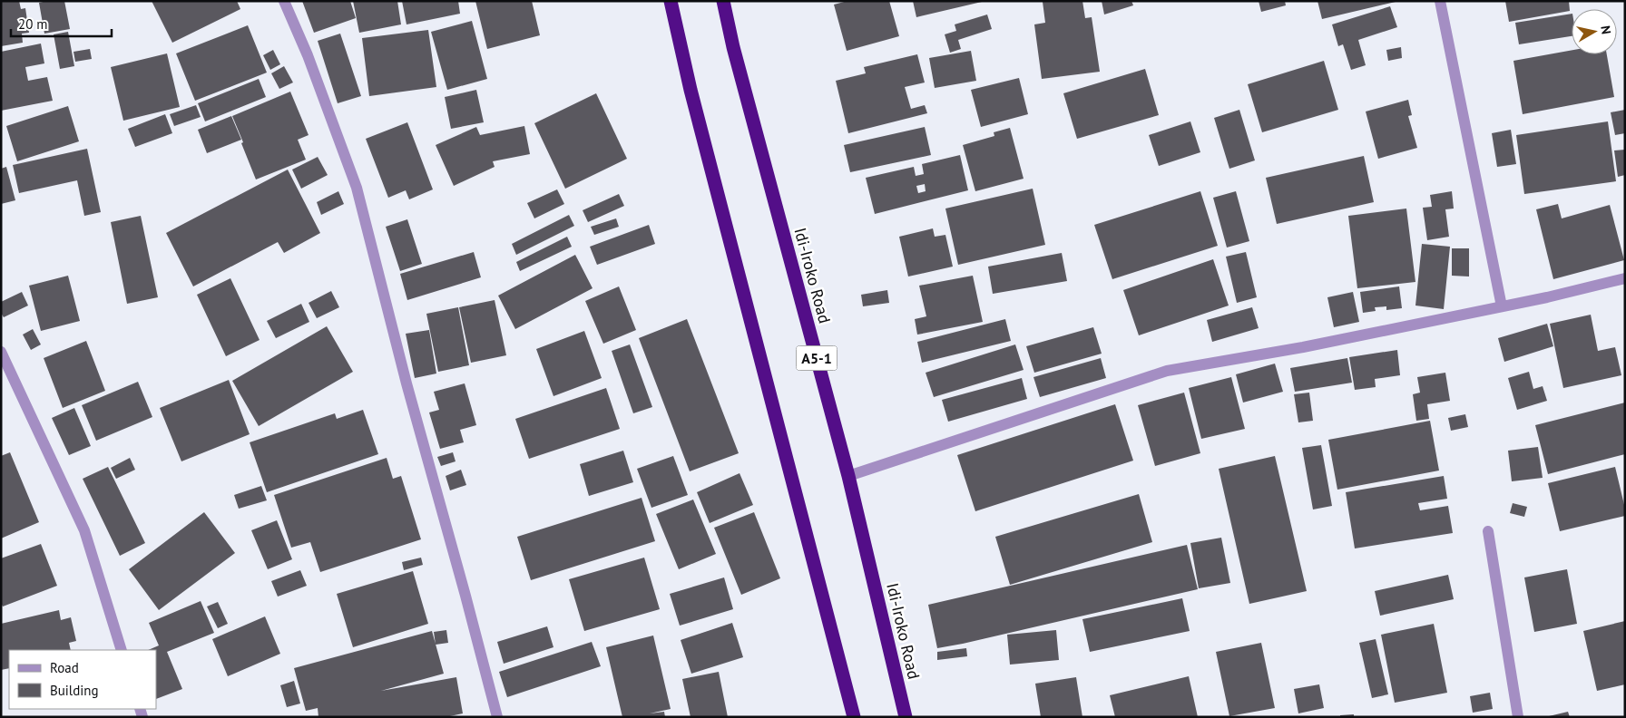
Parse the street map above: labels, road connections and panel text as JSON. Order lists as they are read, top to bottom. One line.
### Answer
{"streets":{"highway":["Idi-Iroko Road","A5-1"]},"legend":["Road","Building"],"scale_bar":"20 m","north":"right"}
